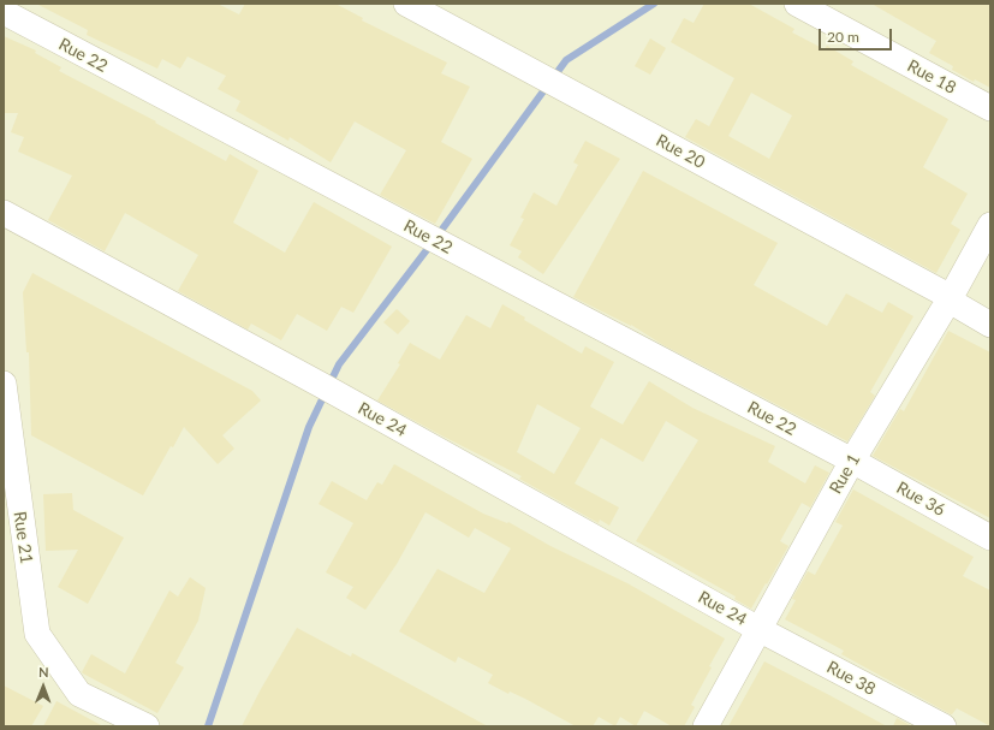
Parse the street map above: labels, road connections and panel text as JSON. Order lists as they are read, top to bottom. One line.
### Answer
{"streets":{"street":["Rue 22","Rue 18","Rue 20","Rue 24","Rue 1","Rue 36","Rue 21","Rue 38"]},"crossings":[["Rue 22","Rue 1"],["Rue 22","Rue 36"],["Rue 20","Rue 1"],["Rue 24","Rue 1"],["Rue 24","Rue 38"],["Rue 1","Rue 36"],["Rue 1","Rue 38"]],"scale_bar":"20 m","north":"top"}
